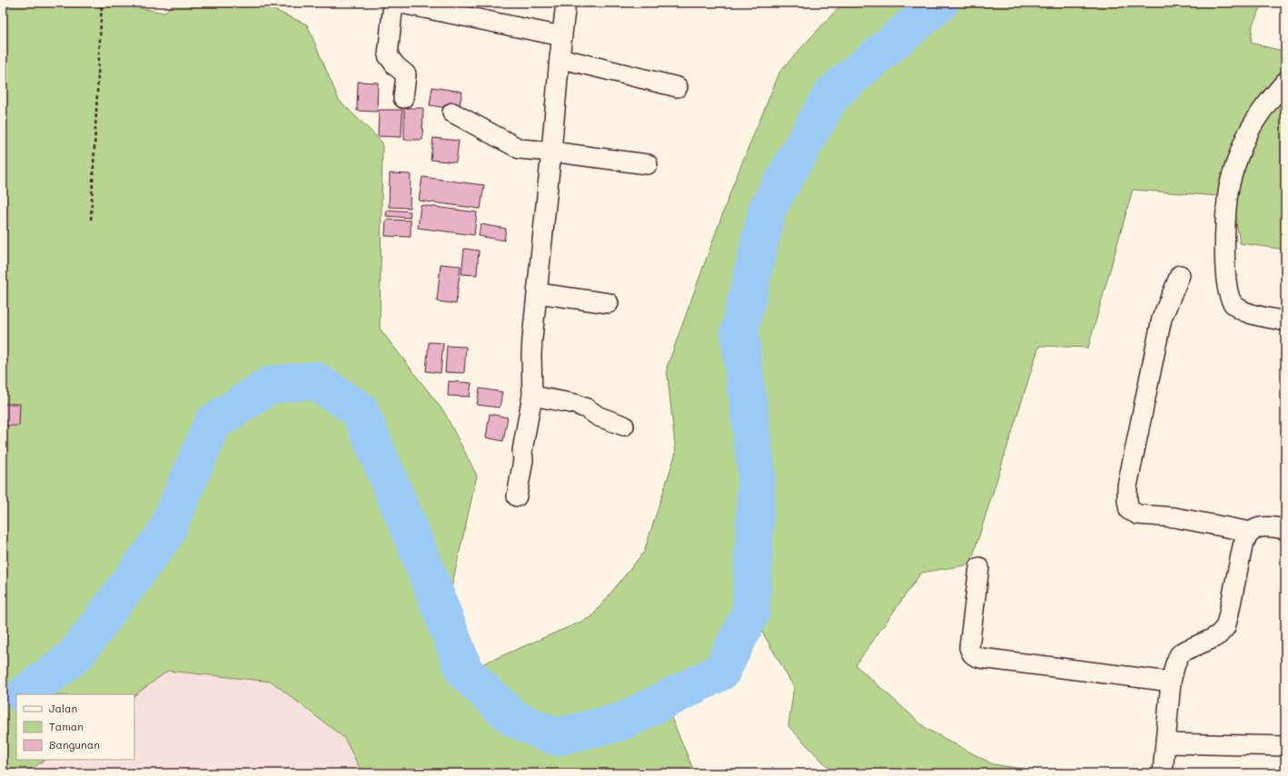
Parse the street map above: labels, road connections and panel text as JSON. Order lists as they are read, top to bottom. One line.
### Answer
{"legend":["Jalan","Taman","Bangunan"]}
